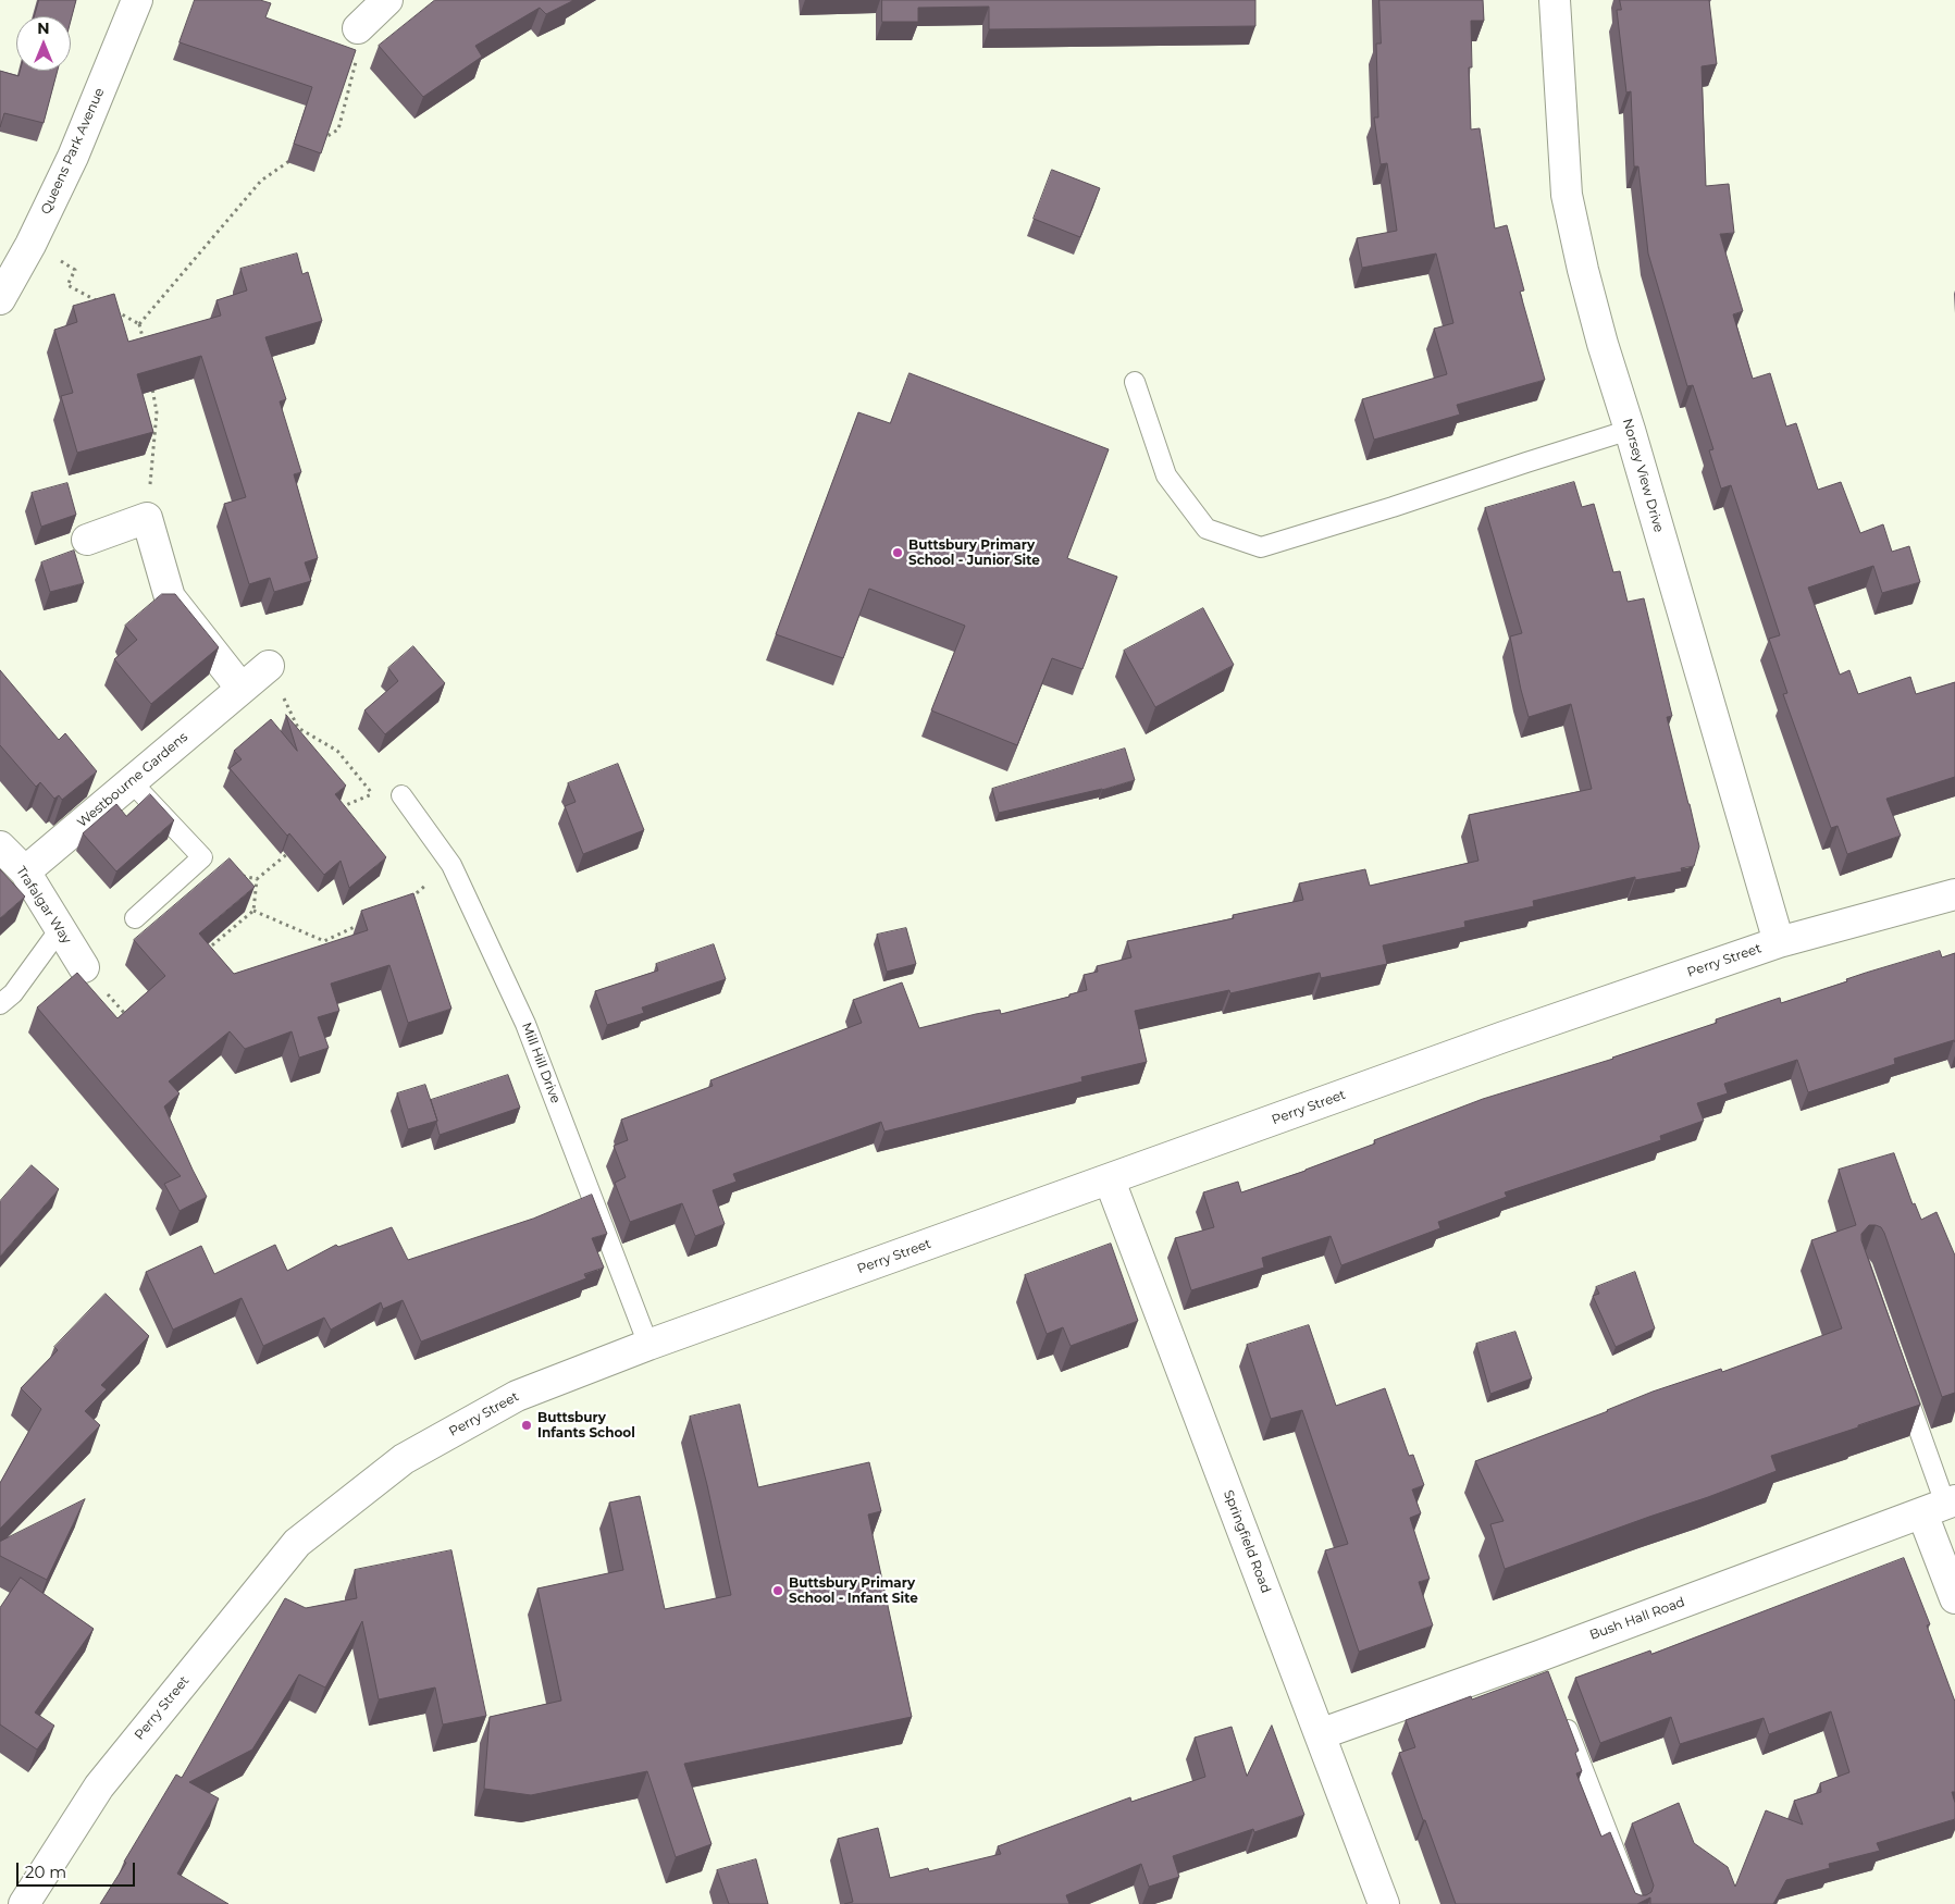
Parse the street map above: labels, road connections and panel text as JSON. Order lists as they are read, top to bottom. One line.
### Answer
{"streets":{"street":["Queens Park Avenue","Norsey View Drive","Westbourne Gardens","Trafalgar Way","Perry Street","Springfield Road","Bush Hall Road"],"lane":["Mill Hill Drive"]},"crossings":[["Norsey View Drive","Perry Street"],["Westbourne Gardens","Trafalgar Way"],["Perry Street","Mill Hill Drive"],["Perry Street","Springfield Road"],["Springfield Road","Bush Hall Road"]],"places":["Buttsbury Primary School - Junior Site","Buttsbury Infants School","Buttsbury Primary School - Infant Site"],"scale_bar":"20 m","north":"top"}
